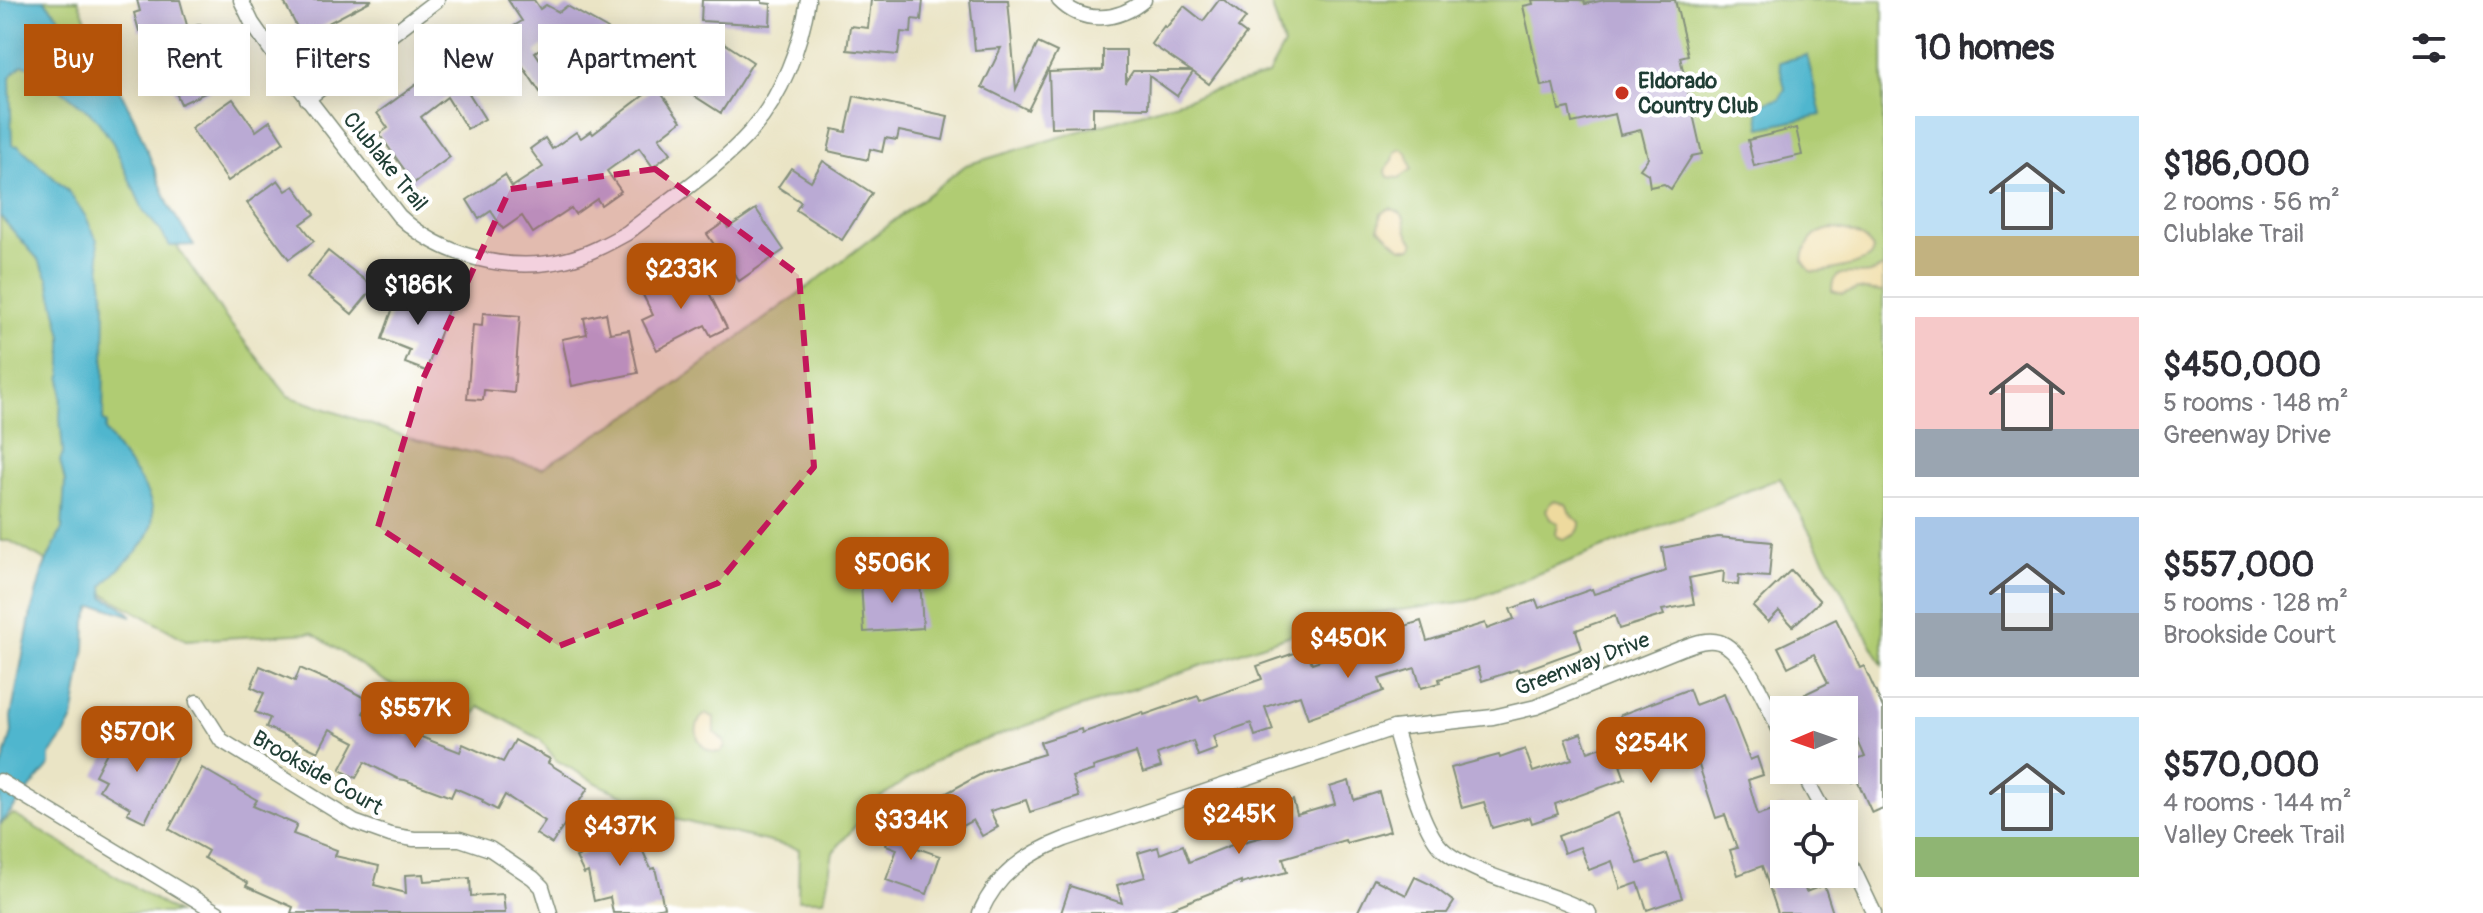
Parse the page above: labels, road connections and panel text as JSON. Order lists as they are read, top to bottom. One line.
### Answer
{"streets":{"street":["Clublake Trail","Greenway Drive","Brookside Court"]},"places":["Eldorado Country Club"],"north":"left","page":{"heading":"10 homes","chip":["Buy","Rent","Filters","New","Apartment"],"list":[{"name":"$186,000","note":"2 rooms · 56 m² · Clublake Trail"},{"name":"$450,000","note":"5 rooms · 148 m² · Greenway Drive"},{"name":"$557,000","note":"5 rooms · 128 m² · Brookside Court"},{"name":"$570,000","note":"4 rooms · 144 m² · Valley Creek Trail"}],"price":["$233K","$186K","$506K","$450K","$557K","$570K","$254K","$245K","$334K","$437K"]}}
